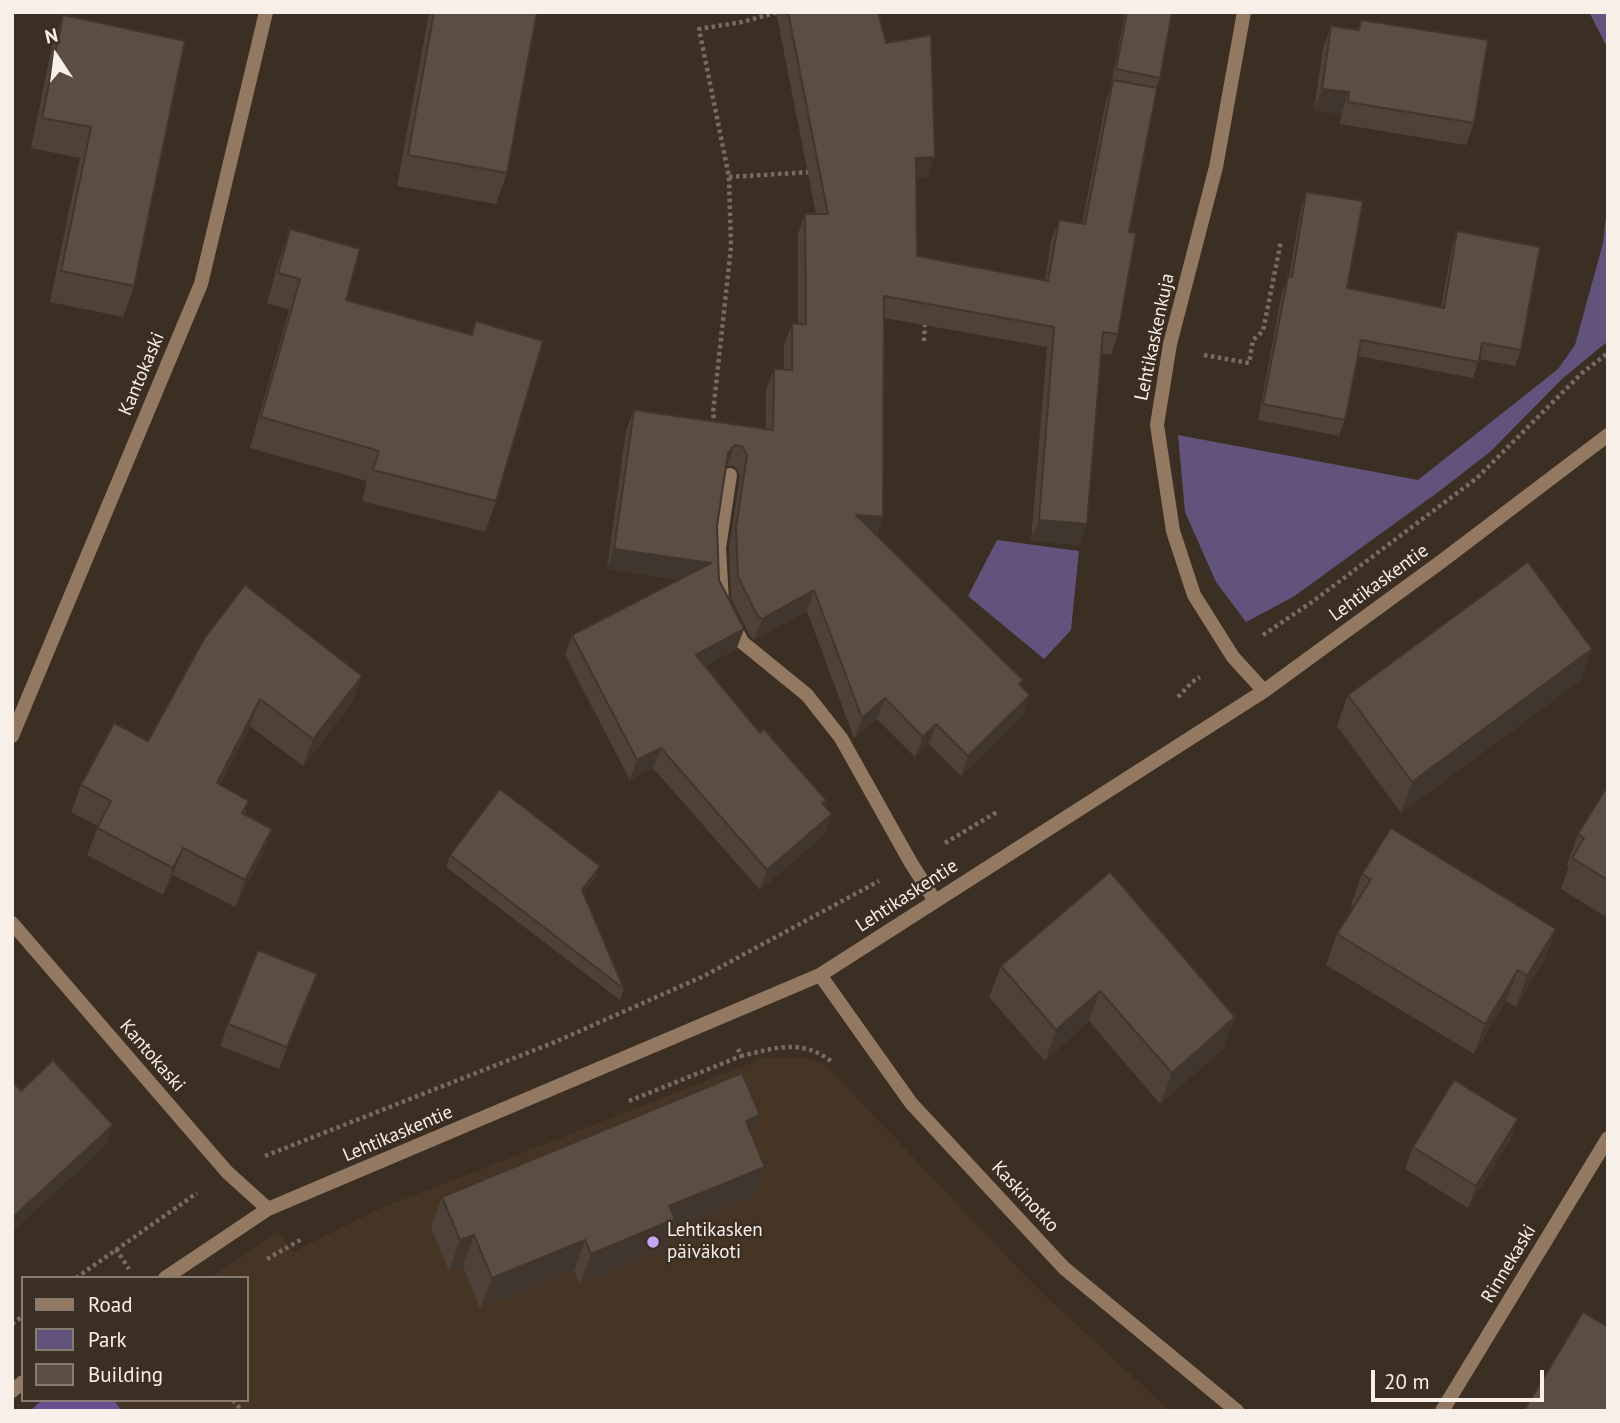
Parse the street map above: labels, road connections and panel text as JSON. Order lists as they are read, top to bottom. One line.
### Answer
{"streets":{"street":["Lehtikaskenkuja","Kantokaski","Lehtikaskentie","Kaskinotko","Rinnekaski"]},"crossings":[["Lehtikaskenkuja","Lehtikaskentie"],["Kantokaski","Lehtikaskentie"],["Lehtikaskentie","Kaskinotko"]],"places":["Lehtikasken päiväkoti"],"legend":["Road","Park","Building"],"scale_bar":"20 m","north":"top"}
